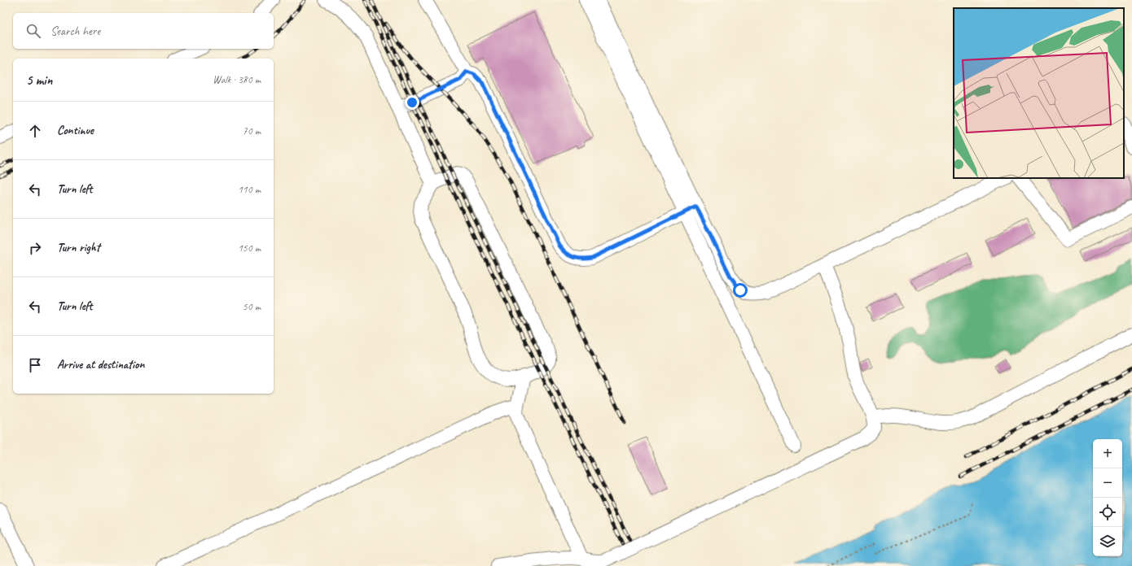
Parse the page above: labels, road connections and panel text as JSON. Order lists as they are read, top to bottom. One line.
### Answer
{"page":{"search":"Search here","heading":["5 min","Walk · 380 m"],"list":[["Continue","70 m"],["Turn left","110 m"],["Turn right","150 m"],["Turn left","50 m"],"Arrive at destination"],"map_buttons":["+","−"]}}
